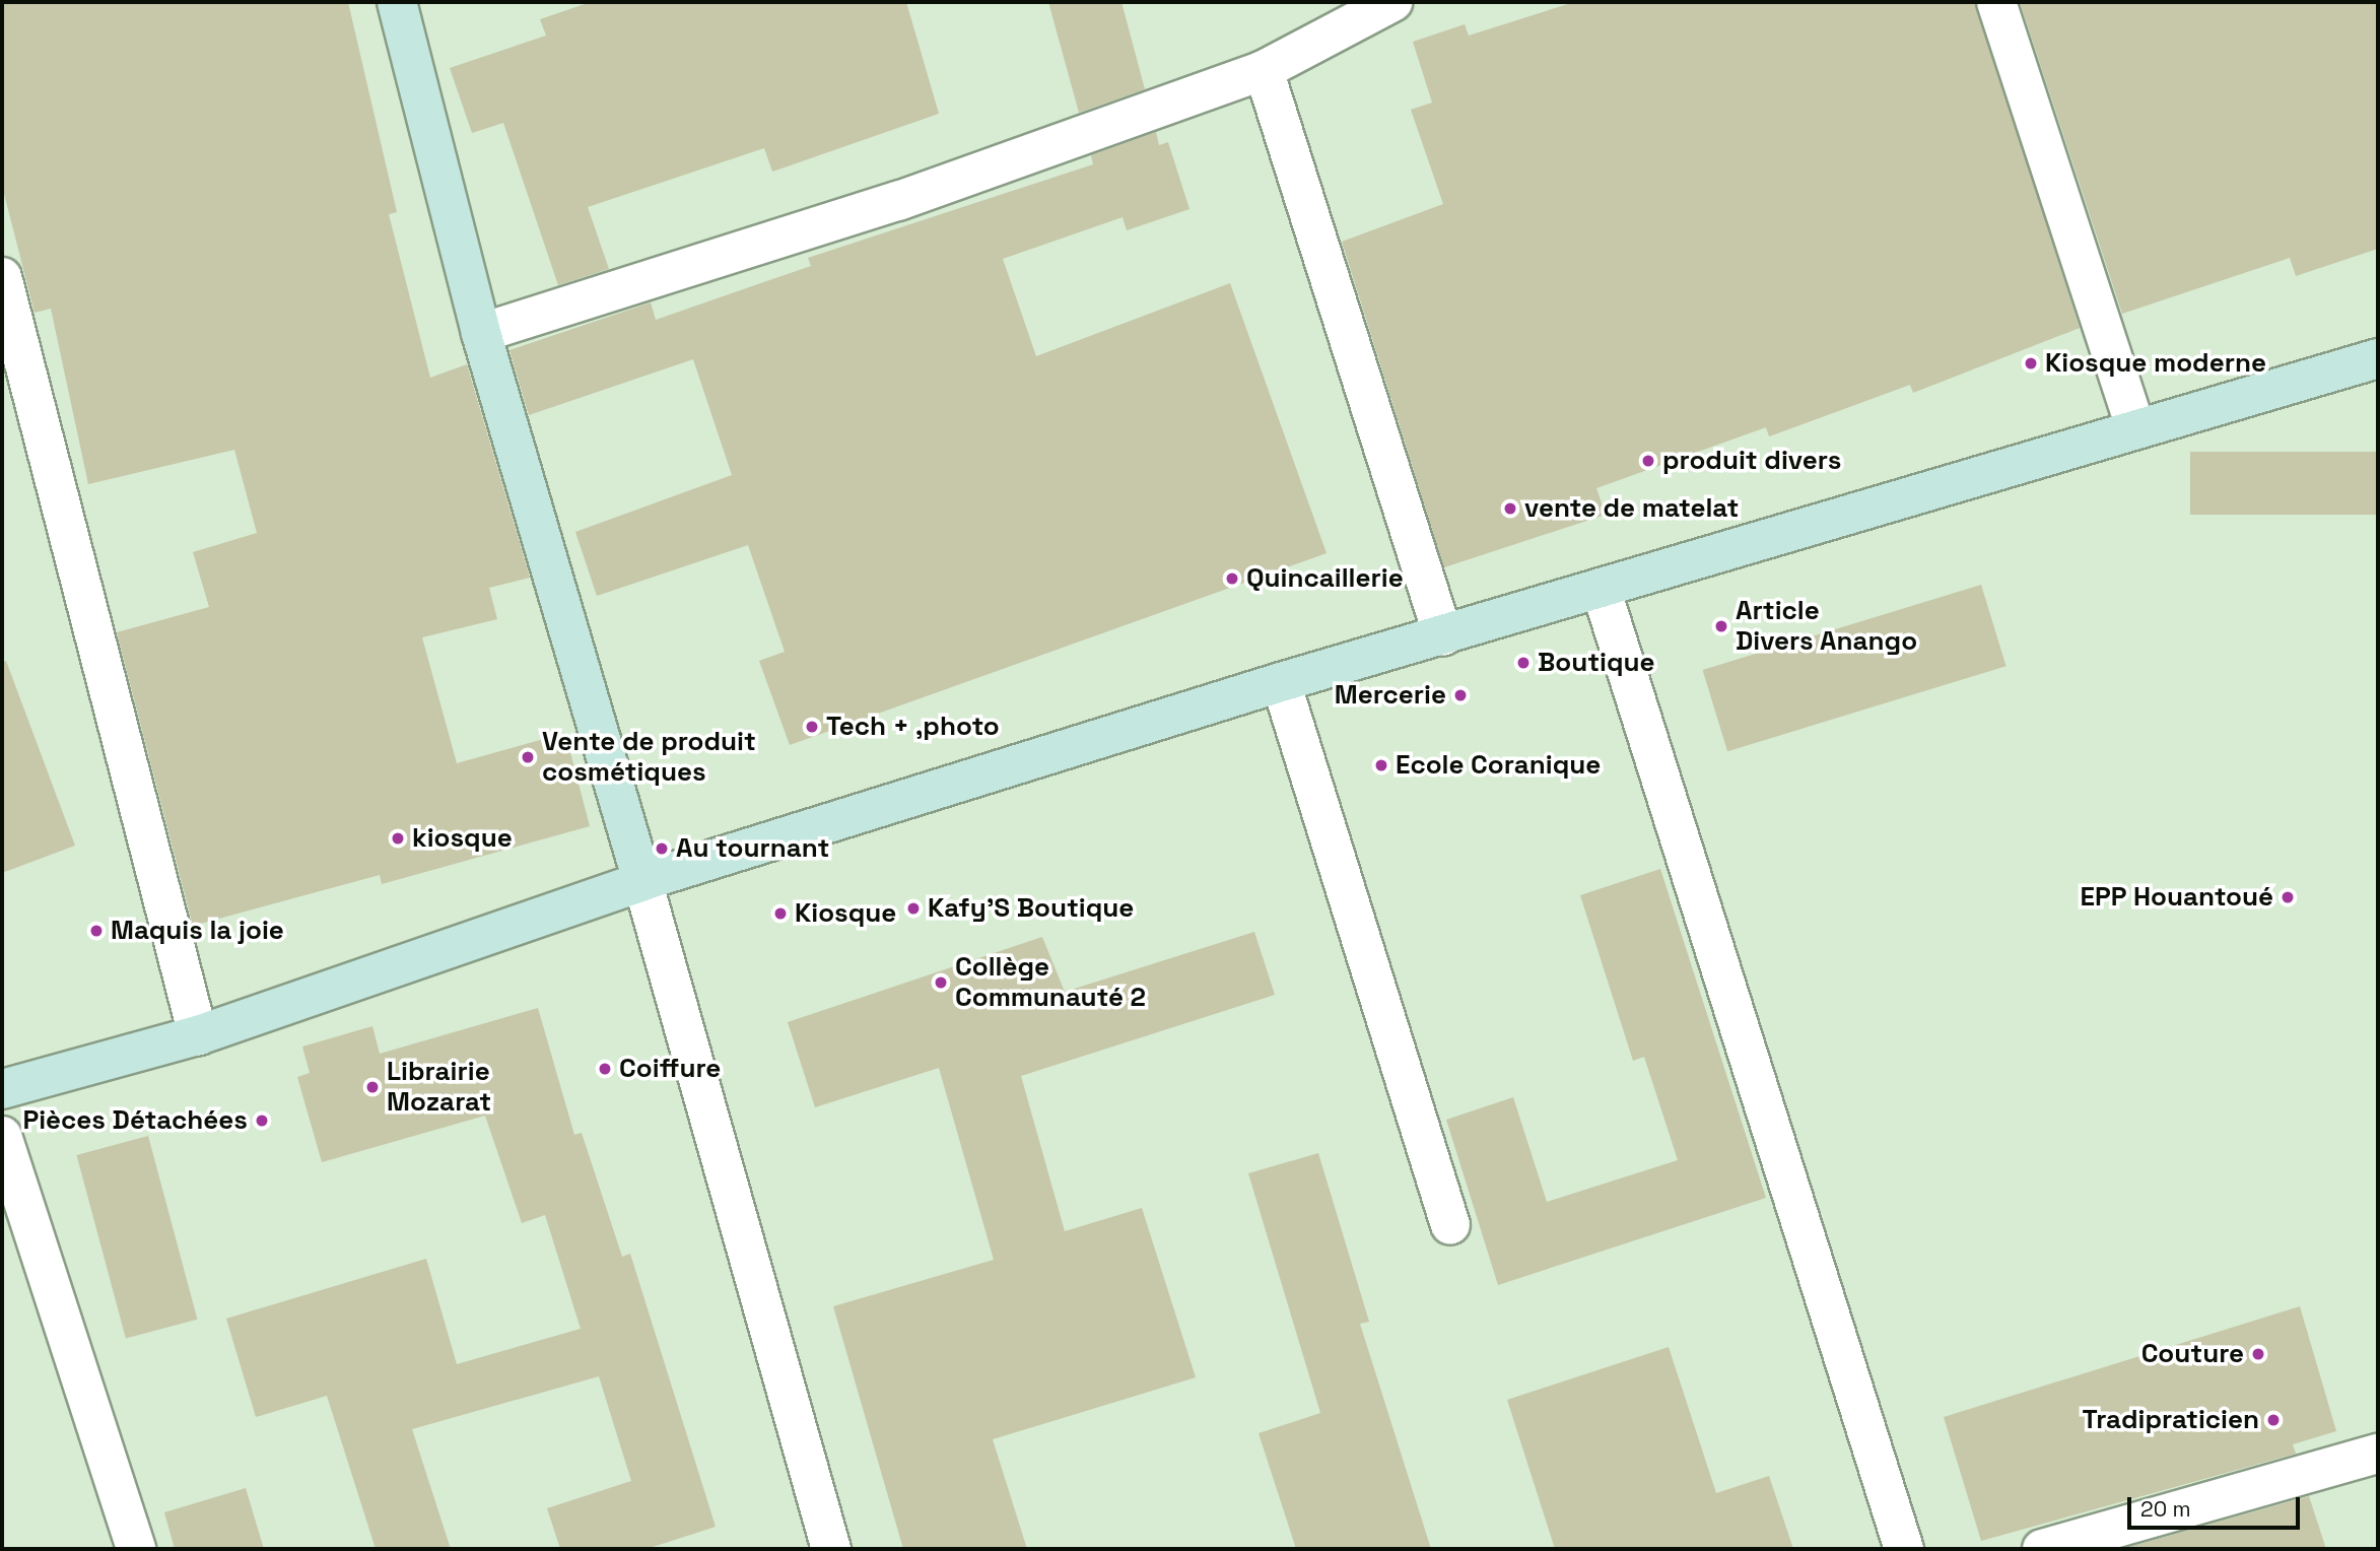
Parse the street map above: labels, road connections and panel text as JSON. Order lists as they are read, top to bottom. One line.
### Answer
{"places":["Kiosque moderne","produit divers","vente de matelat","Quincaillerie","Article Divers Anango","Boutique","Mercerie","Tech + ,photo","Vente de produit cosmétiques","Ecole Coranique","kiosque","Au tournant","EPP Houantoué","Kafy'S Boutique","Kiosque","Maquis la joie","Collège Communauté 2","Coiffure","Librairie Mozarat","Pièces Détachées","Couture","Tradipraticien"],"scale_bar":"20 m"}
